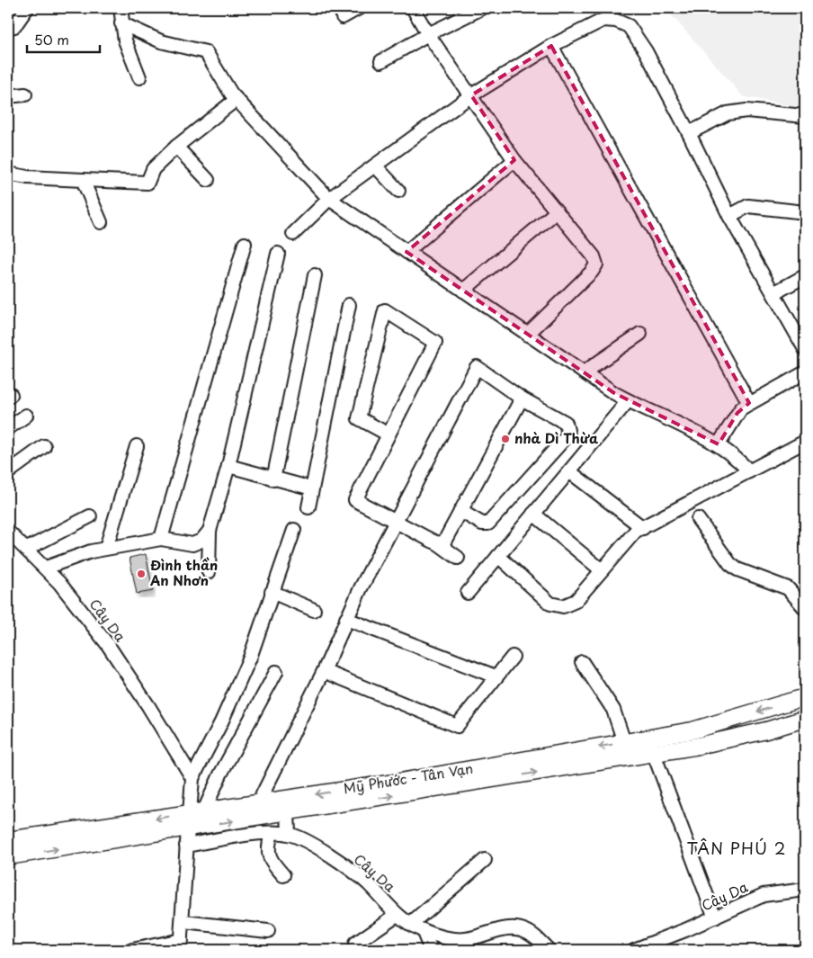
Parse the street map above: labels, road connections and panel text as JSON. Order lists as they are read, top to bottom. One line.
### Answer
{"streets":{"main road":["Mỹ Phước - Tân Vạn"],"street":["Cây Da"]},"districts":["TÂN PHÚ 2"],"places":["nhà Dì Thừa","Đình thần An Nhơn"],"scale_bar":"50 m"}
